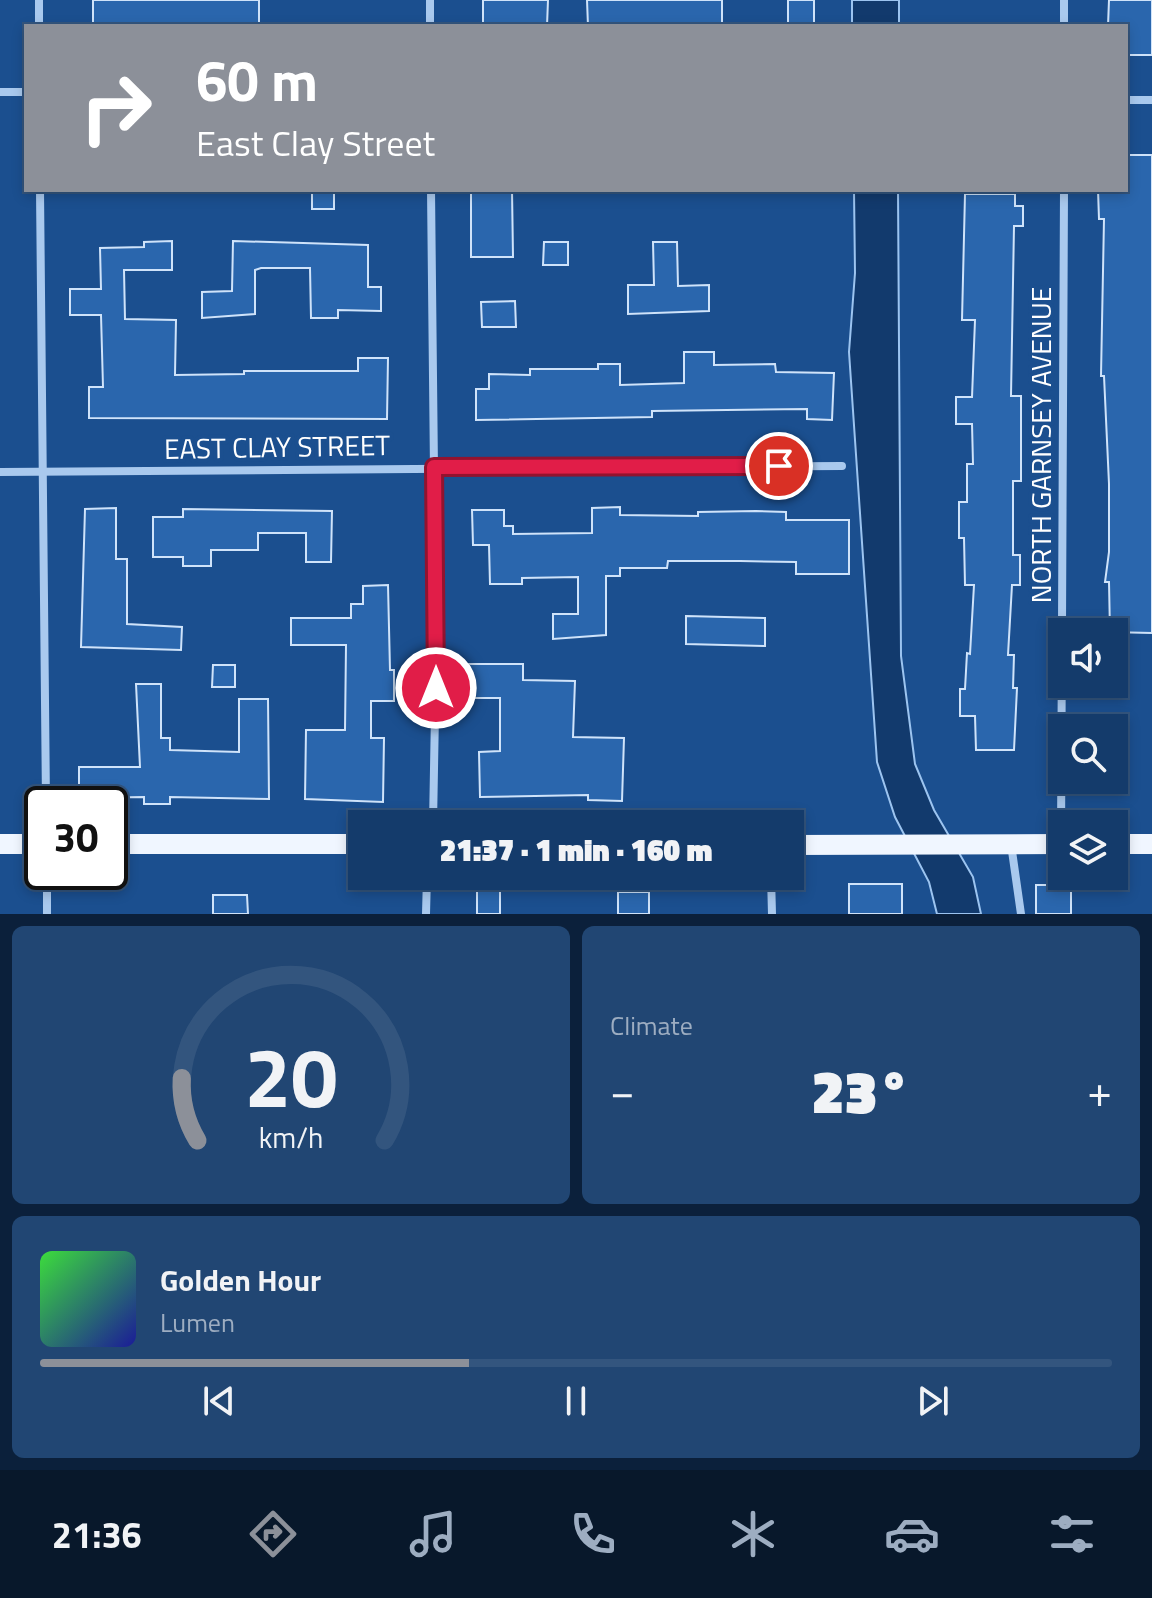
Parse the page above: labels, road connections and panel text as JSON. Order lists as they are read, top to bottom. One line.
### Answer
{"streets":{"street":["NORTH GARNSEY AVENUE","EAST CLAY STREET"]},"page":{"turn":["60 m","East Clay Street"],"limit":"30","trip":"21:37 · 1 min · 160 m","tile":"Climate","heat":["−","23°","+"],"song":["Golden Hour","Lumen"],"tabs":"21:36","gauge":["20","km/h"]}}
